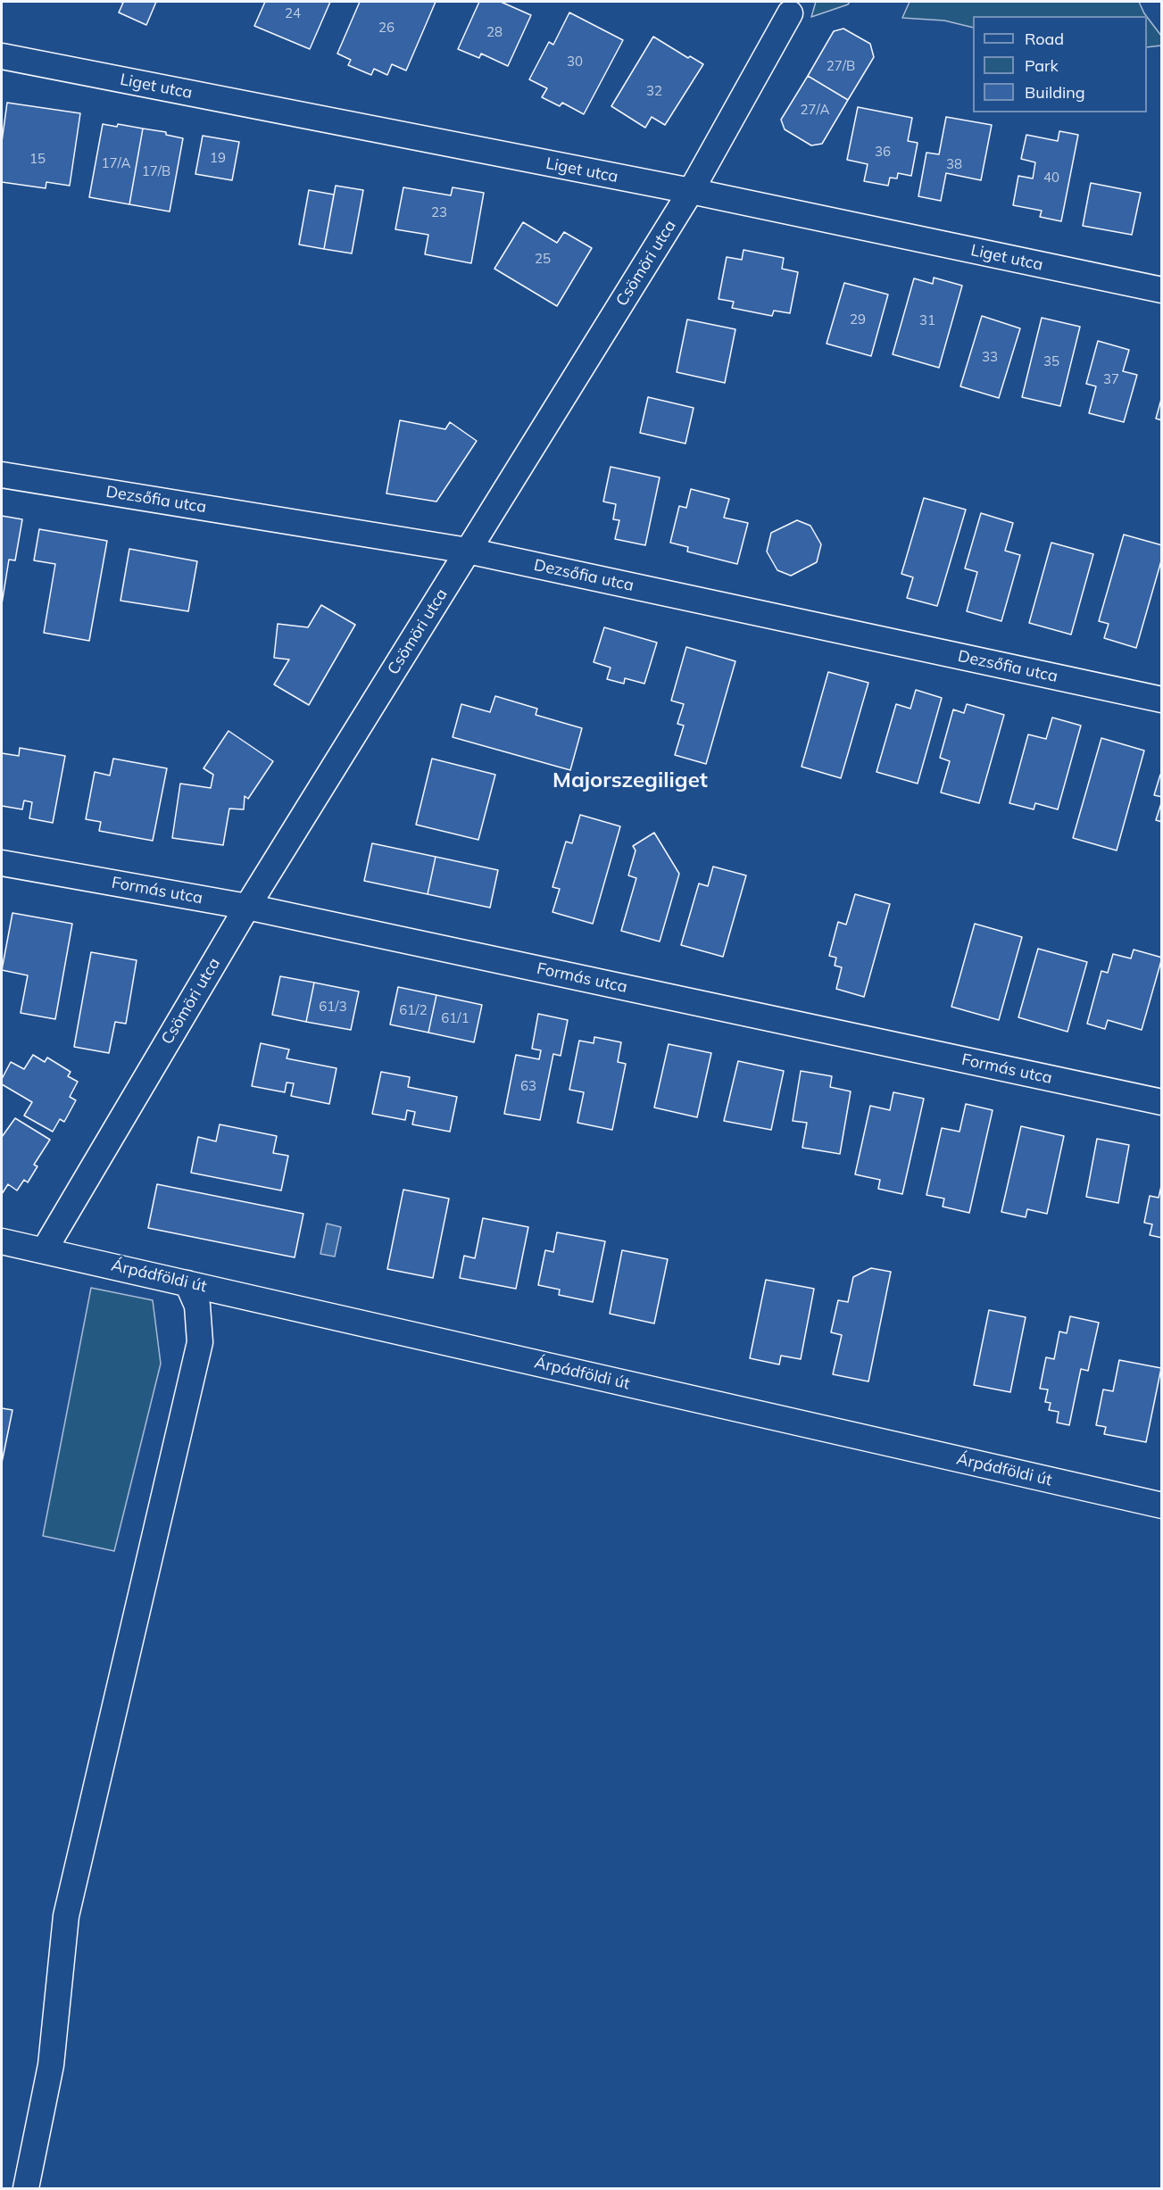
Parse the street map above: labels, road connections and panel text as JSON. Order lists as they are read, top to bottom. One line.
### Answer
{"streets":{"street":["Liget utca","Csömöri utca","Dezsőfia utca","Formás utca","Árpádföldi út"]},"crossings":[["Liget utca","Csömöri utca"],["Csömöri utca","Dezsőfia utca"],["Csömöri utca","Formás utca"],["Csömöri utca","Árpádföldi út"]],"districts":["Majorszegiliget"],"house_numbers":["24","26","28","30","27/B","32","27/A","36","19","15","17/A","38","17/B","40","23","25","29","31","33","35","37","61/3","61/2","61/1","63"],"legend":["Road","Park","Building"]}
